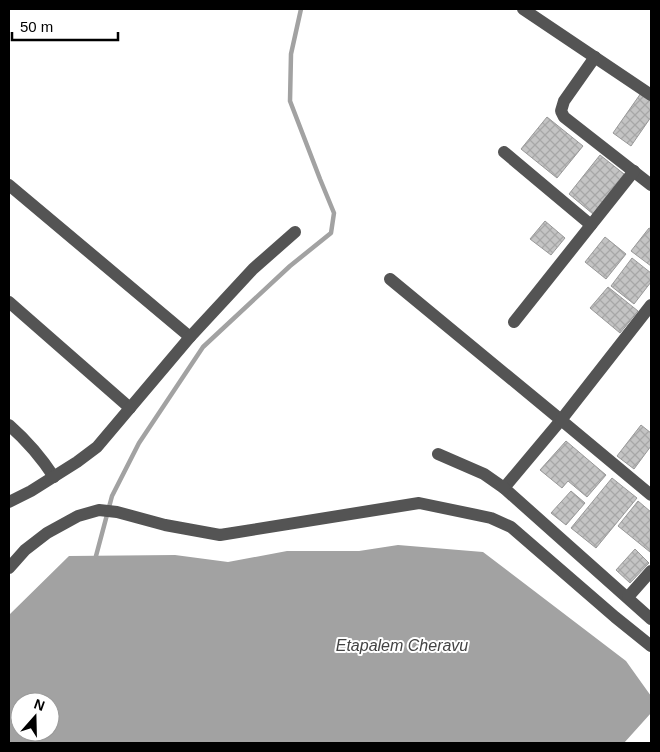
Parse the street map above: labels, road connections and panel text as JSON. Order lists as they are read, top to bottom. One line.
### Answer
{"water":["Etapalem Cheravu"],"scale_bar":"50 m","north":"top"}
